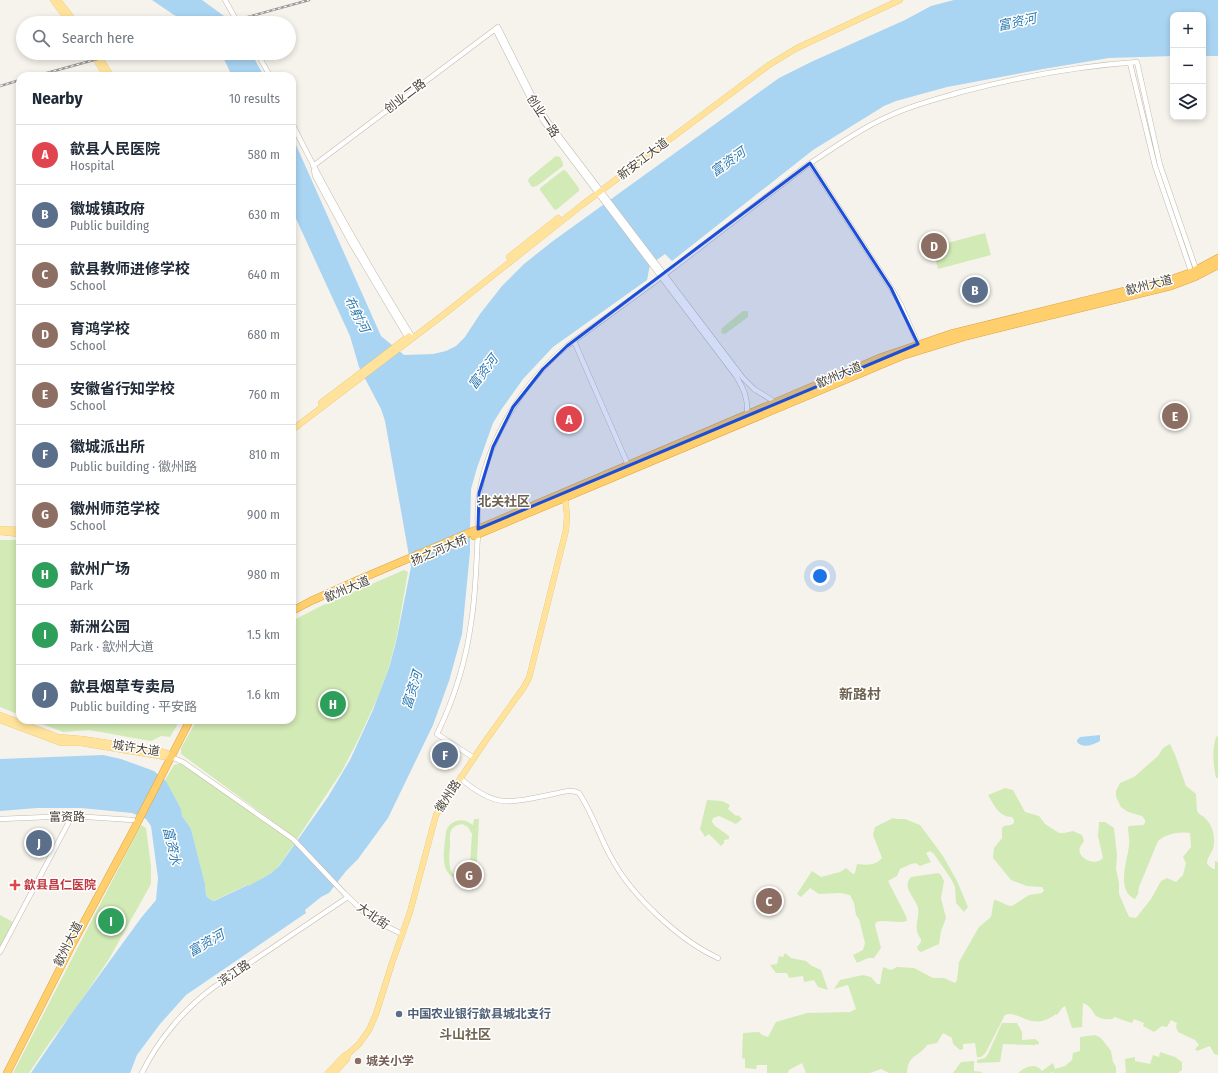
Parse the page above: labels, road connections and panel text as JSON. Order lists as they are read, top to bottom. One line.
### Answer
{"streets":{"highway":["歙州大道","扬之河大桥"],"main road":["新安江大道","城许大道","徽州路"],"street":["创业二路","创业一路","富资路","大北街","滨江路"]},"crossings":[["创业二路","创业一路"],["创业一路","新安江大道"],["歙州大道","扬之河大桥"],["歙州大道","徽州路"],["歙州大道","富资路"],["城许大道","大北街"],["徽州路","大北街"],["大北街","滨江路"]],"districts":["北关社区","新路村","斗山社区"],"water":["富资河","布射河","富资水"],"places":{"health":["歙县昌仁医院"],"other":["中国农业银行歙县城北支行","城关小学"]},"page":{"map_buttons":["+","−"],"search":"Search here","heading":["Nearby","10 results"],"list":[{"mark":"A","name":"歙县人民医院","note":"Hospital","value":"580 m"},{"mark":"B","name":"徽城镇政府","note":"Public building","value":"630 m"},{"mark":"C","name":"歙县教师进修学校","note":"School","value":"640 m"},{"mark":"D","name":"育鸿学校","note":"School","value":"680 m"},{"mark":"E","name":"安徽省行知学校","note":"School","value":"760 m"},{"mark":"F","name":"徽城派出所","note":"Public building · 徽州路","value":"810 m"},{"mark":"G","name":"徽州师范学校","note":"School","value":"900 m"},{"mark":"H","name":"歙州广场","note":"Park","value":"980 m"},{"mark":"I","name":"新洲公园","note":"Park · 歙州大道","value":"1.5 km"},{"mark":"J","name":"歙县烟草专卖局","note":"Public building · 平安路","value":"1.6 km"}],"pins":["D","B","E","A","H","F","J","G","C","I"]}}
